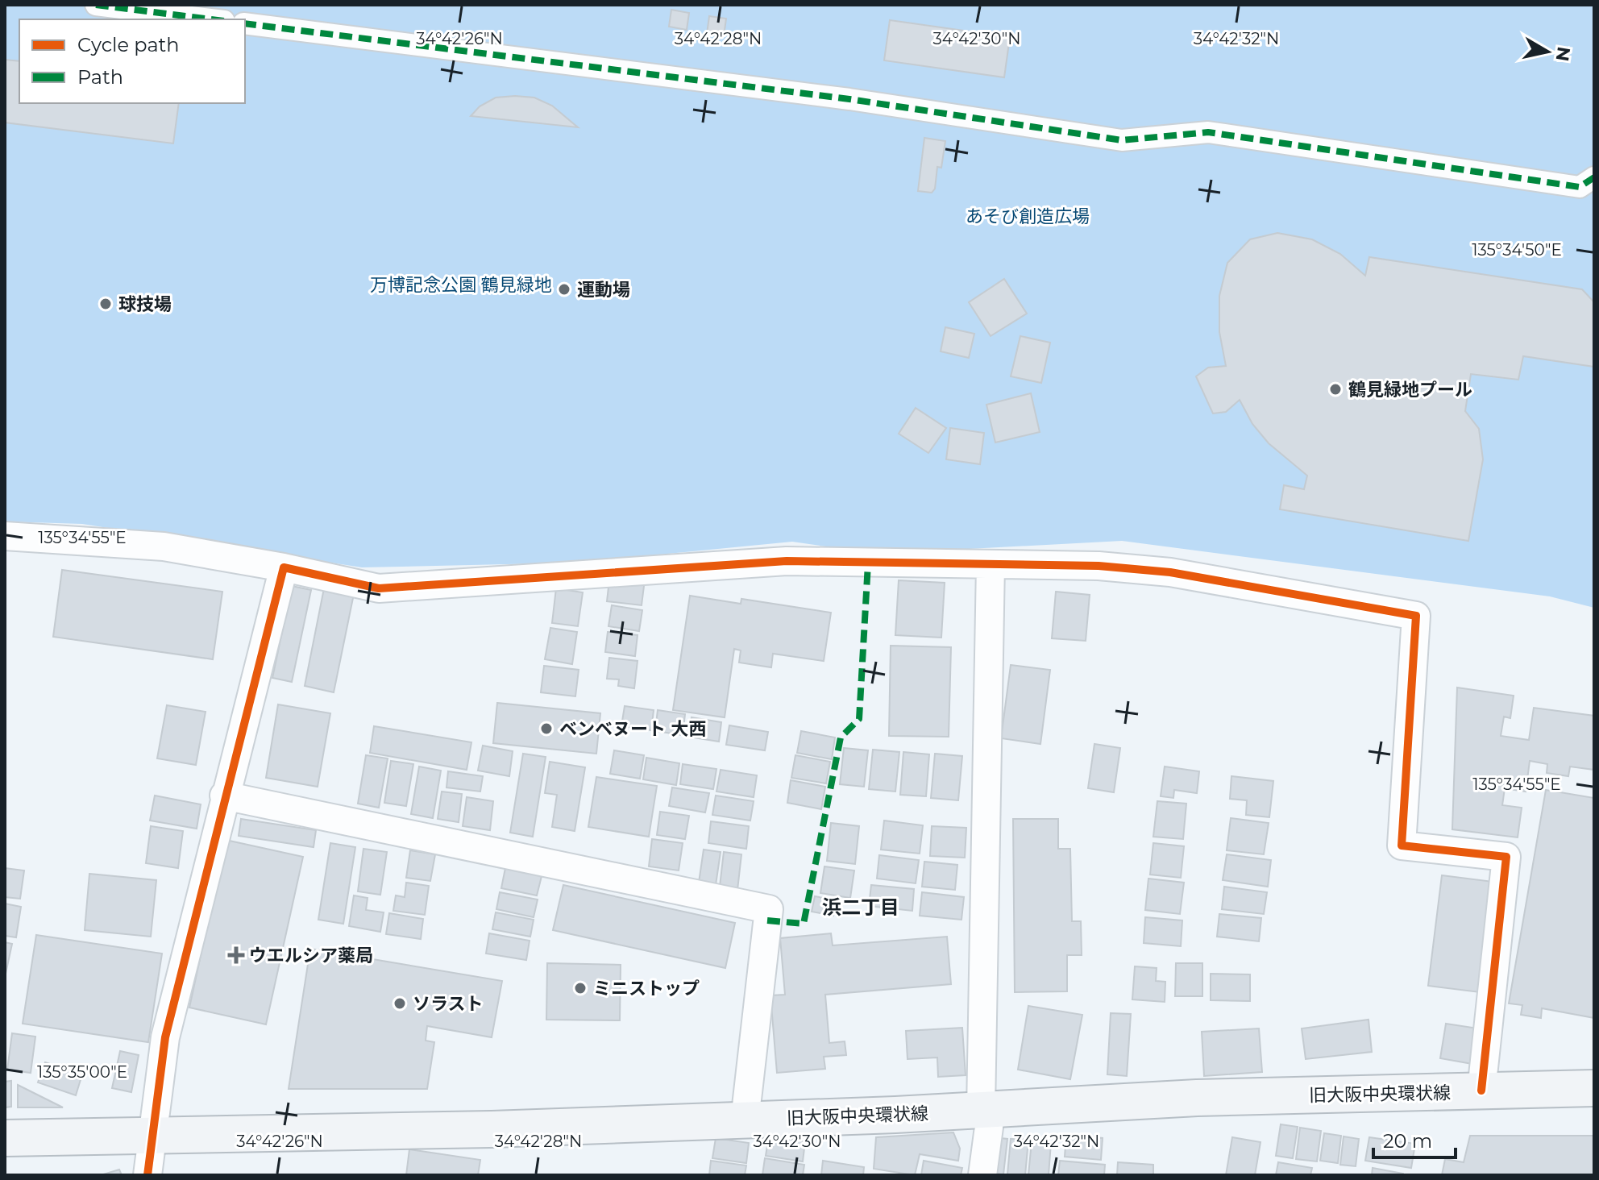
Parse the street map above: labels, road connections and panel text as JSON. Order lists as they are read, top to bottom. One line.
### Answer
{"streets":{"main road":["旧大阪中央環状線"]},"districts":["浜二丁目"],"parks":["あそび創造広場","万博記念公園 鶴見緑地"],"places":{"other":["運動場","球技場","鶴見緑地プール","ベンベヌート 大西","ミニストップ","ソラスト"],"health":["ウエルシア薬局"]},"legend":["Cycle path","Path"],"scale_bar":"20 m","north":"right","coordinates":["34°42'26\"N","34°42'28\"N","34°42'30\"N","34°42'32\"N","135°34'50\"E","135°34'55\"E","135°35'00\"E"]}
